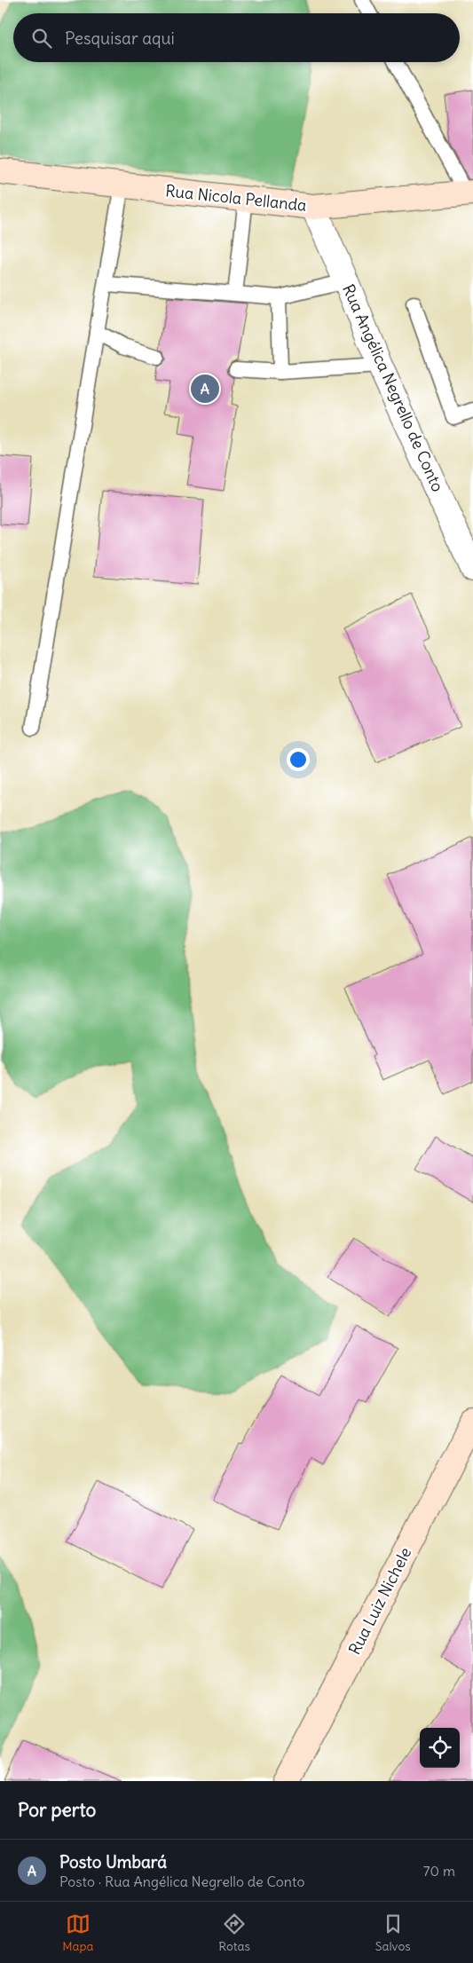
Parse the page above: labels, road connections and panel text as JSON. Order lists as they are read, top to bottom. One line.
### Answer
{"streets":{"main road":["Rua Nicola Pellanda","Rua Luiz Nichele"],"street":["Rua Angélica Negrello de Conto"]},"crossings":[["Rua Nicola Pellanda","Rua Angélica Negrello de Conto"]],"page":{"search":"Pesquisar aqui","pins":"A","heading":"Por perto","list":[{"mark":"A","name":"Posto Umbará","note":"Posto · Rua Angélica Negrello de Conto","value":"70 m"}],"nav":["Mapa","Rotas","Salvos"]}}
